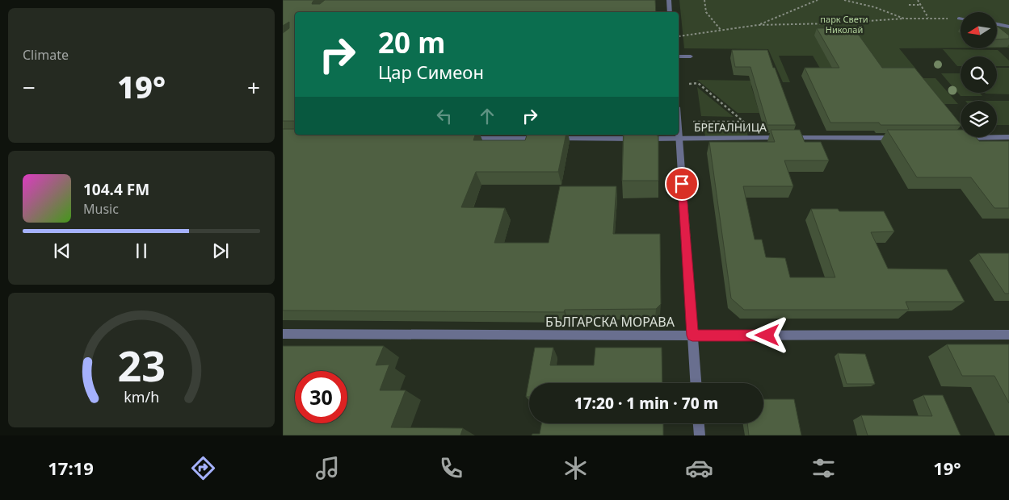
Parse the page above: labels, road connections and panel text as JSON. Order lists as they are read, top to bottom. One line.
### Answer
{"streets":{"street":["БРЕГАЛНИЦА","БЪЛГАРСКА МОРАВА"]},"parks":["парк Свети Николай"],"north":"left","page":{"tile":"Climate","turn":["20 m","Цар Симеон"],"heat":["−","19°","+"],"song":["104.4 FM","Music"],"limit":"30","trip":"17:20 · 1 min · 70 m","tabs":["17:19","19°"],"gauge":["23","km/h"]}}
